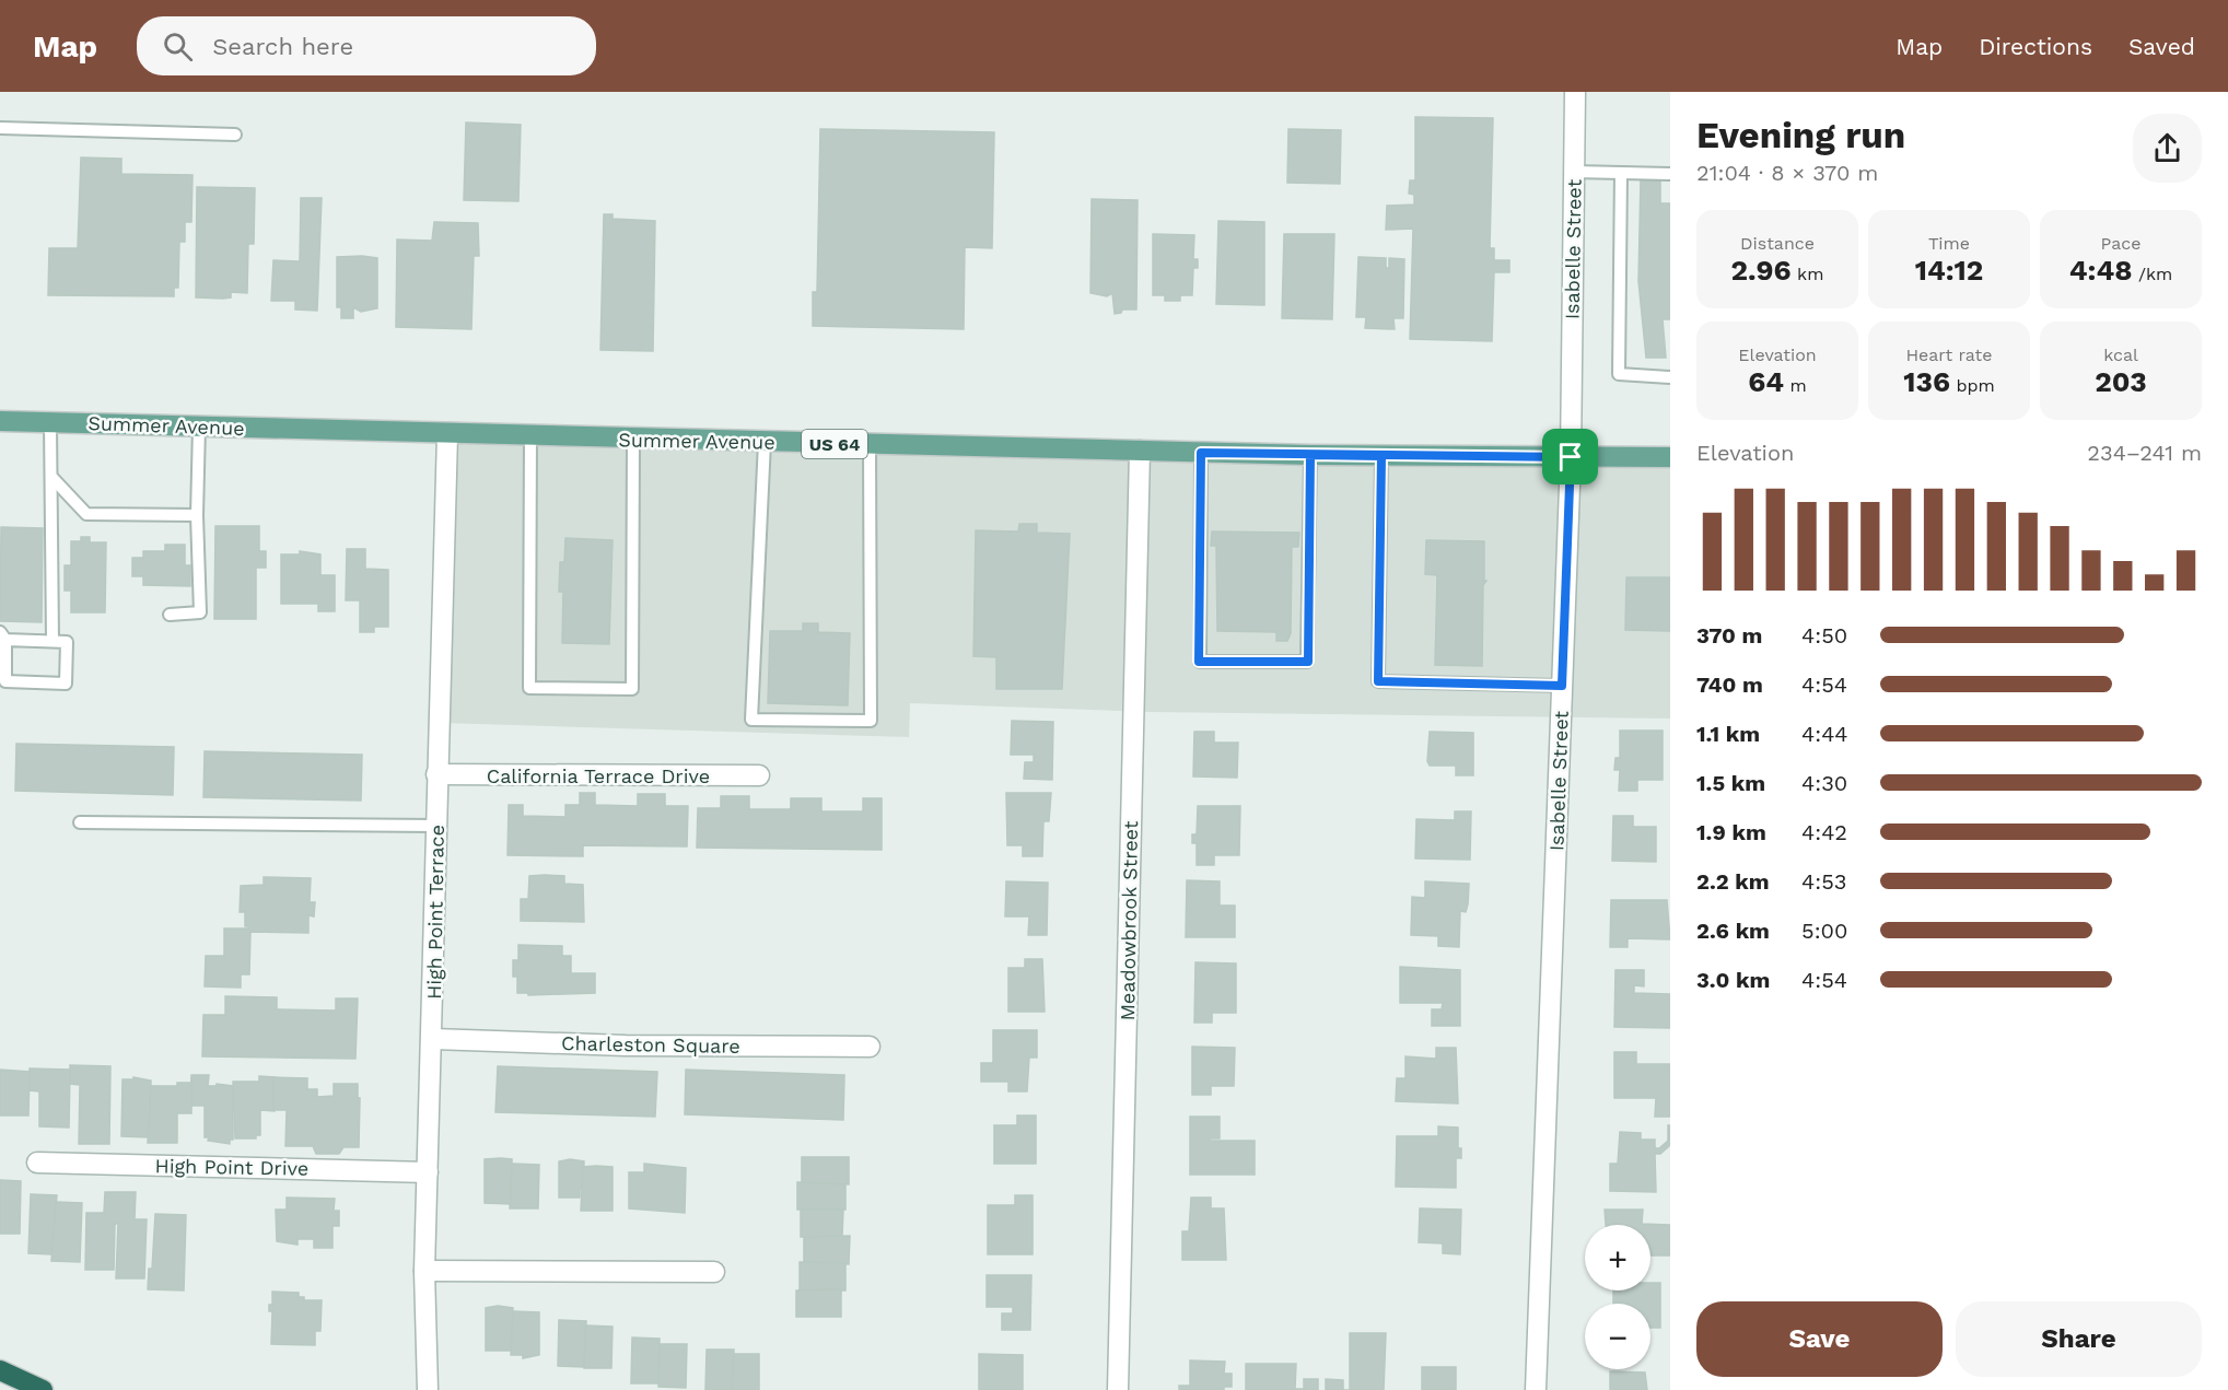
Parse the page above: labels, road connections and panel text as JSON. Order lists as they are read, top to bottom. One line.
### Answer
{"streets":{"main road":["Summer Avenue","US 64"],"street":["Isabelle Street","California Terrace Drive","High Point Terrace","Meadowbrook Street","Charleston Square","High Point Drive"]},"crossings":[["Isabelle Street","Summer Avenue"],["Summer Avenue","High Point Terrace"],["Summer Avenue","Meadowbrook Street"],["California Terrace Drive","High Point Terrace"],["High Point Terrace","Charleston Square"],["High Point Terrace","High Point Drive"]],"page":{"header":"Map","search":"Search here","nav":["Map","Directions","Saved"],"heading":["Evening run","21:04 · 8 × 370 m"],"stats":[["Distance","2.96 km"],["Time","14:12"],["Pace","4:48 /km"],["Elevation","64 m"],["Heart rate","136 bpm"],["kcal","203"]],"chart":["Elevation","234–241 m"],"list":[{"name":"370 m","note":"4:50"},{"name":"740 m","note":"4:54"},{"name":"1.1 km","note":"4:44"},{"name":"1.5 km","note":"4:30"},{"name":"1.9 km","note":"4:42"},{"name":"2.2 km","note":"4:53"},{"name":"2.6 km","note":"5:00"},{"name":"3.0 km","note":"4:54"}],"map_buttons":["+","−"],"buttons":["Save","Share"]}}
